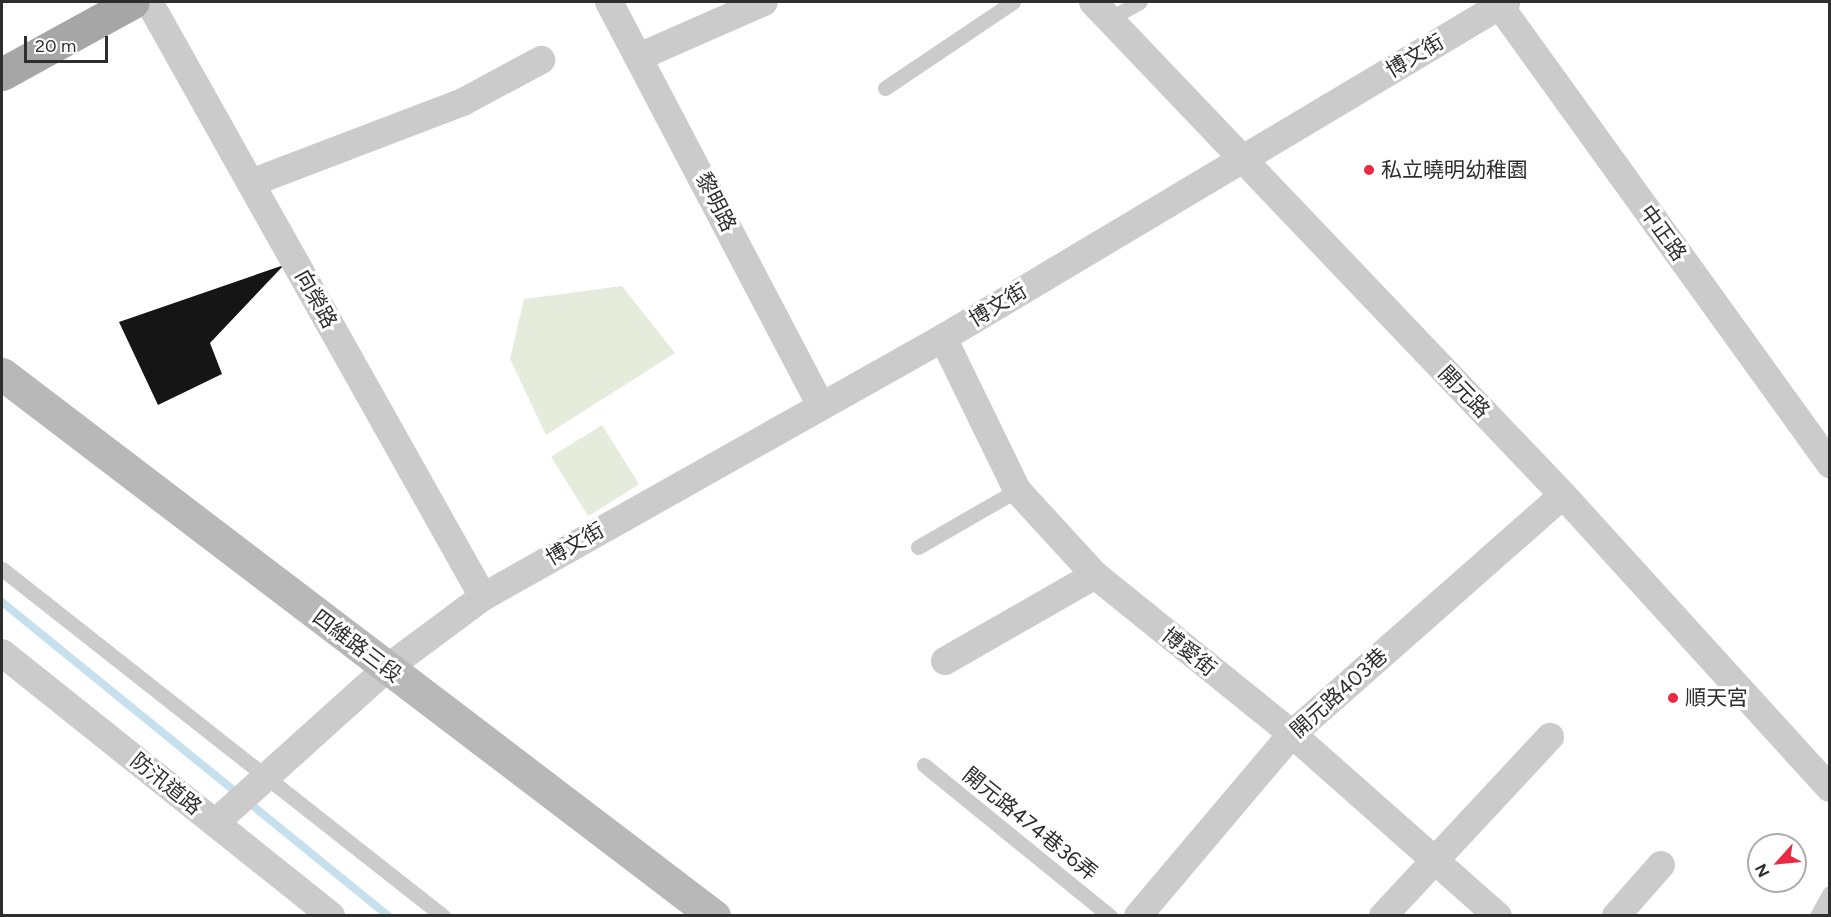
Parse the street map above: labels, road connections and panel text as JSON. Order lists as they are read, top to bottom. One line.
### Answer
{"streets":{"street":["博文街","黎明路","中正路","向榮路","開元路","四維路三段","博愛街","開元路403巷","防汛道路"],"lane":["開元路474巷36弄"]},"crossings":[["博文街","黎明路"],["博文街","中正路"],["博文街","向榮路"],["博文街","開元路"],["博文街","四維路三段"],["博文街","博愛街"],["博文街","防汛道路"],["開元路","開元路403巷"],["博愛街","開元路403巷"]],"places":["私立曉明幼稚園","順天宮"],"scale_bar":"20 m","north":"bottom left"}
